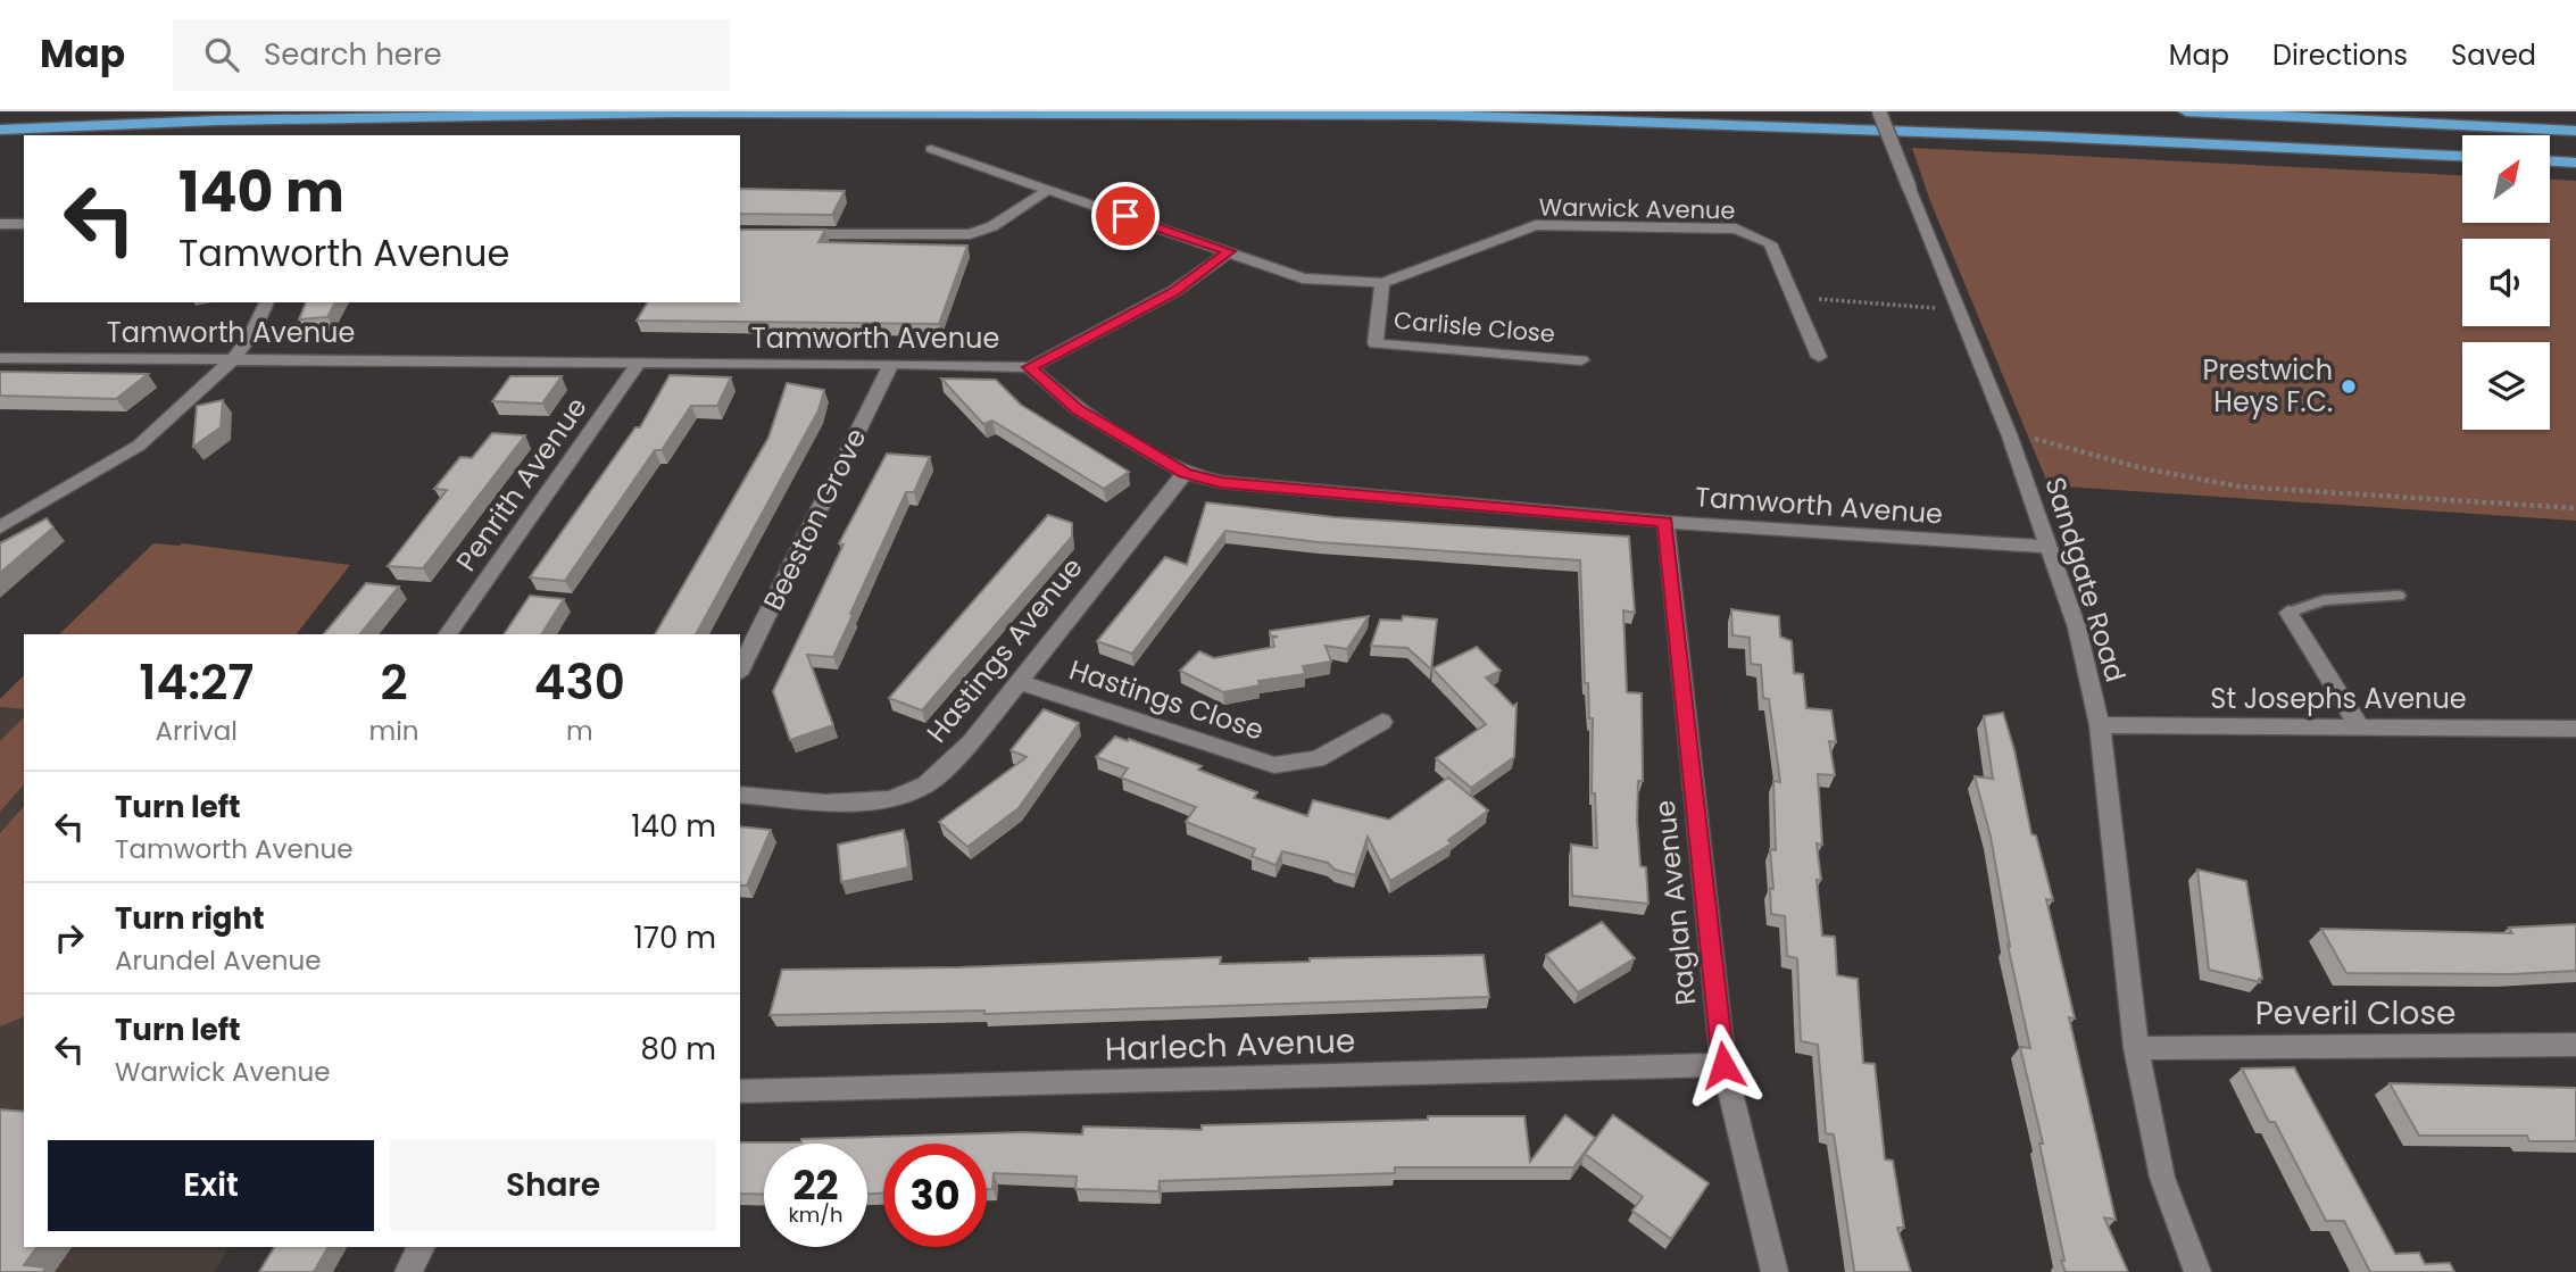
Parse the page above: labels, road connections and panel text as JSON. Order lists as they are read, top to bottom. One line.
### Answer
{"streets":{"street":["Warwick Avenue","Carlisle Close","Tamworth Avenue","Penrith Avenue","Beeston Grove","Sandgate Road","Hastings Avenue","St Josephs Avenue","Hastings Close","Raglan Avenue","Peveril Close","Harlech Avenue"]},"crossings":[["Warwick Avenue","Carlisle Close"],["Tamworth Avenue","Penrith Avenue"],["Tamworth Avenue","Beeston Grove"],["Tamworth Avenue","Sandgate Road"],["Tamworth Avenue","Hastings Avenue"],["Tamworth Avenue","Raglan Avenue"],["Sandgate Road","St Josephs Avenue"],["Sandgate Road","Peveril Close"],["Hastings Avenue","Hastings Close"],["Raglan Avenue","Harlech Avenue"]],"places":["Prestwich Heys F.C."],"north":"top right","page":{"header":"Map","search":"Search here","nav":["Map","Directions","Saved"],"turn":["140 m","Tamworth Avenue"],"eta":["14:27","Arrival","2","min","430","m"],"list":[{"name":"Turn left","note":"Tamworth Avenue","value":"140 m"},{"name":"Turn right","note":"Arundel Avenue","value":"170 m"},{"name":"Turn left","note":"Warwick Avenue","value":"80 m"}],"buttons":["Exit","Share"],"speed":"22 km/h","limit":"30"}}
